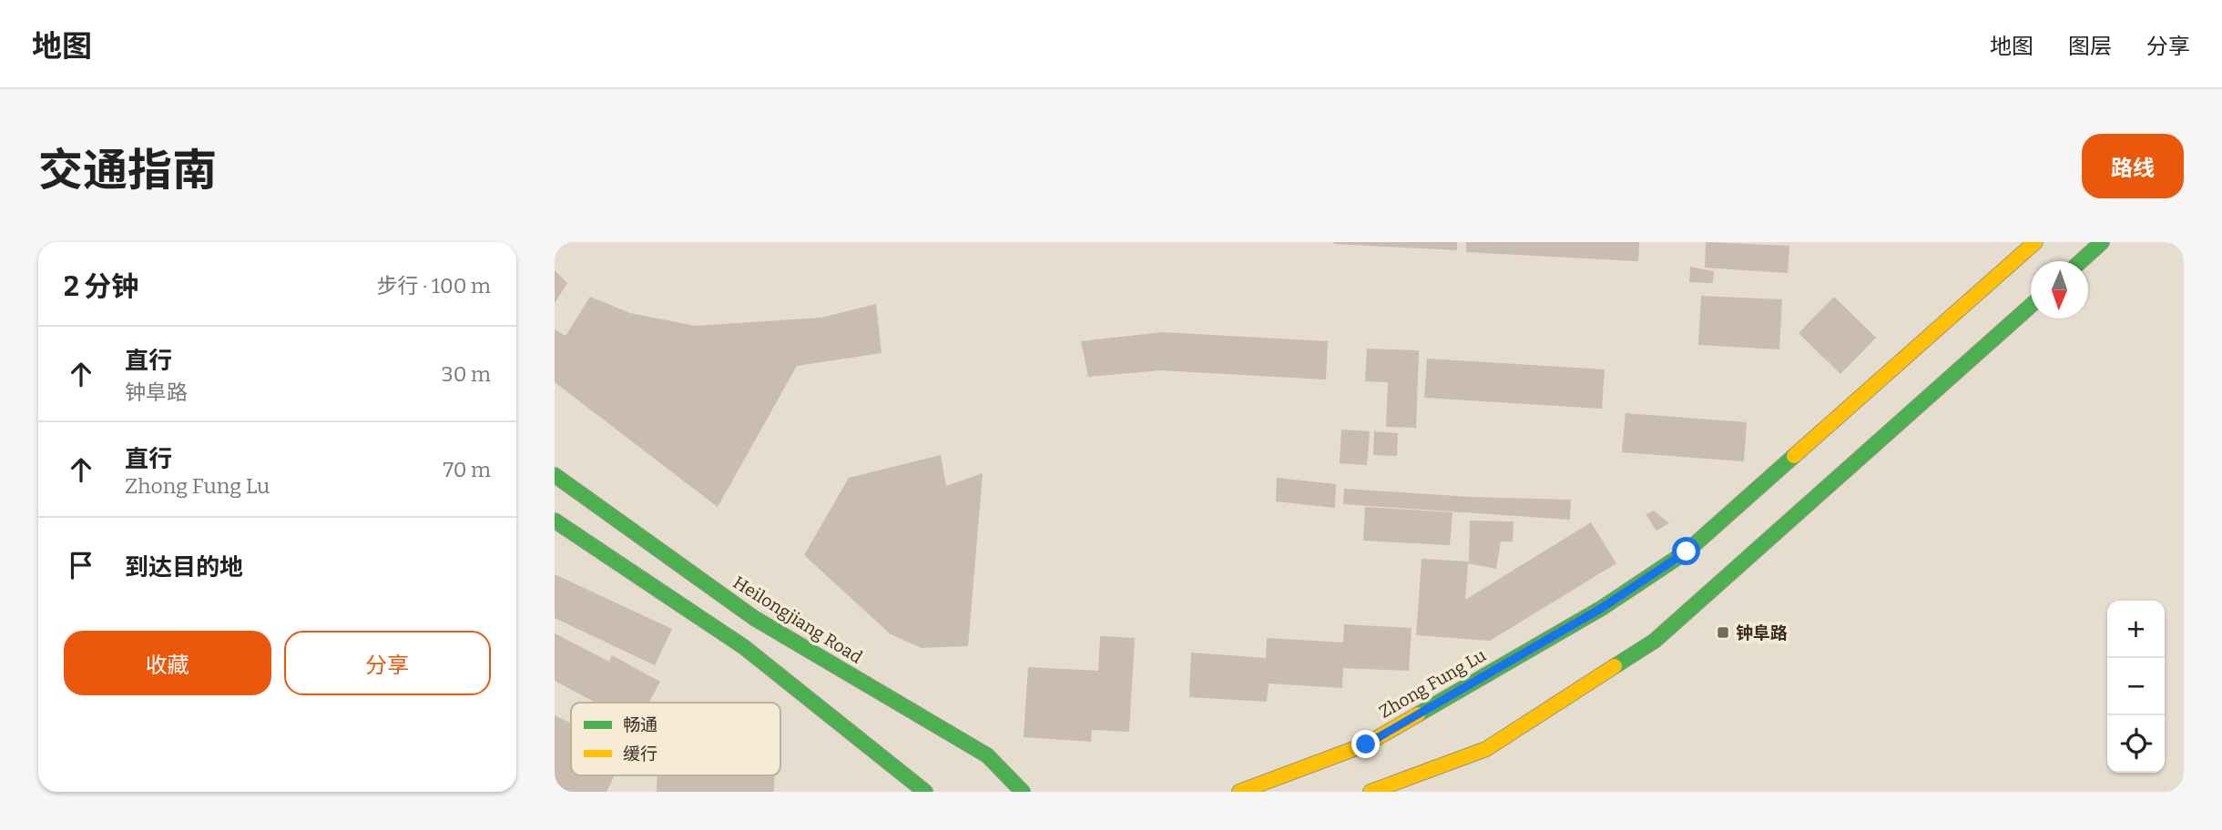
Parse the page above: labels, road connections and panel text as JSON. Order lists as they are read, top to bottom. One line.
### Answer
{"streets":{"main road":["Heilongjiang Road"]},"places":{"transit":["钟阜路"]},"legend":["畅通","缓行"],"north":"bottom","page":{"header":"地图","nav":["地图","图层","分享"],"title":"交通指南","buttons":["路线",["收藏","分享"]],"heading":["2 分钟","步行 · 100 m"],"list":[["直行","钟阜路","30 m"],["直行","Zhong Fung Lu","70 m"],"到达目的地"],"map_buttons":["+","−"]}}
